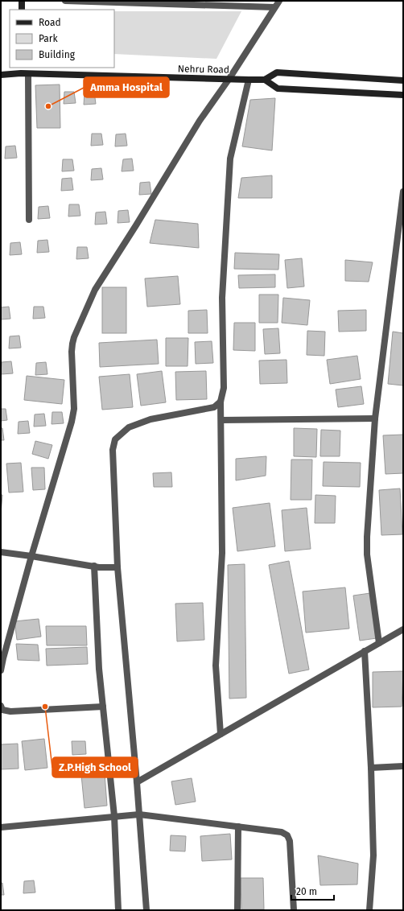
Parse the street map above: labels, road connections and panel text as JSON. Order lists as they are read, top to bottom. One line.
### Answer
{"streets":{"main road":["Nehru Road"]},"places":["Amma Hospital","Z.P.High School"],"legend":["Road","Park","Building"],"scale_bar":"20 m"}
